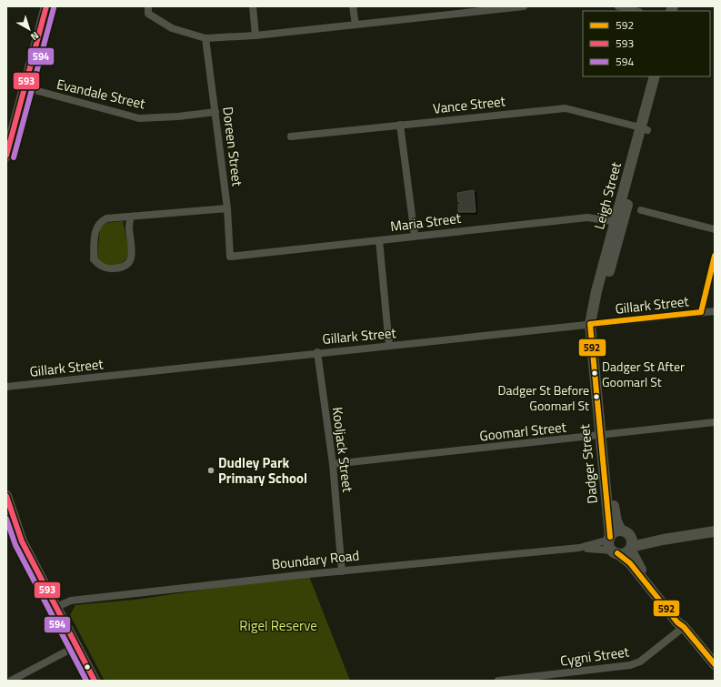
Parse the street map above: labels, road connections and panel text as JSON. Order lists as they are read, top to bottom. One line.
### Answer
{"streets":{"street":["Evandale Street","Vance Street","Doreen Street","Leigh Street","Maria Street","Gillark Street","Goomarl Street","Kooljack Street","Dadger Street","Boundary Road","Cygni Street"]},"crossings":[["Evandale Street","Doreen Street"],["Vance Street","Leigh Street"],["Doreen Street","Maria Street"],["Leigh Street","Maria Street"],["Leigh Street","Gillark Street"],["Leigh Street","Dadger Street"],["Gillark Street","Kooljack Street"],["Gillark Street","Dadger Street"],["Goomarl Street","Kooljack Street"],["Goomarl Street","Dadger Street"],["Kooljack Street","Boundary Road"],["Dadger Street","Boundary Road"],["Dadger Street","Cygni Street"]],"parks":["Rigel Reserve"],"places":["Dadger St After Goomarl St","Dadger St Before Goomarl St","Dudley Park Primary School"],"lines":["transit line 593","transit line 594","transit line 592"],"legend":["592","593","594"],"north":"bottom right"}
